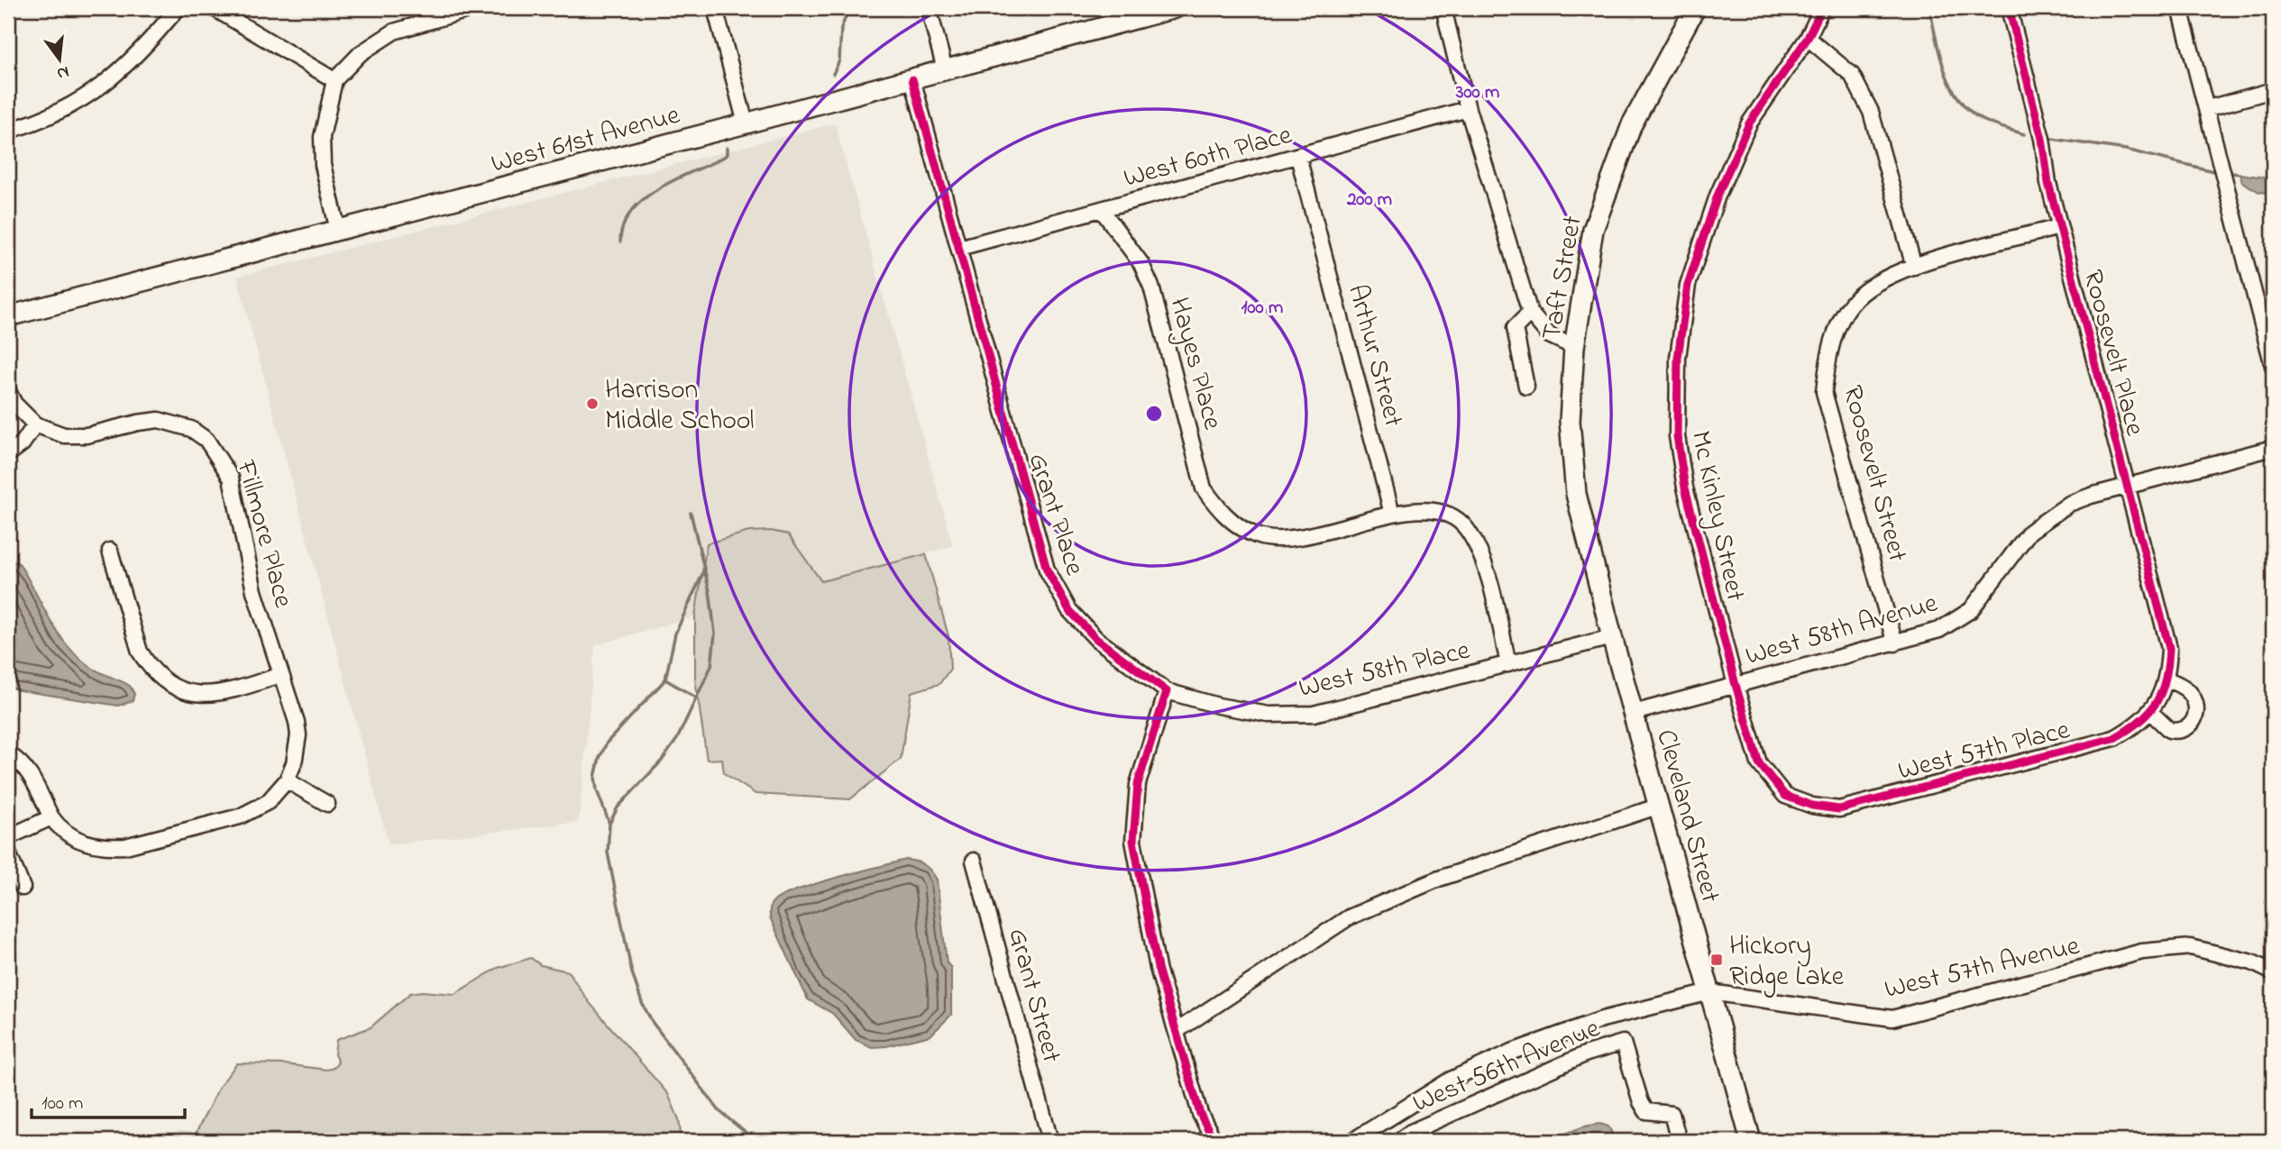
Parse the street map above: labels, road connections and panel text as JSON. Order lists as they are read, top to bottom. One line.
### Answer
{"streets":{"main road":["West 61st Avenue","Taft Street","Cleveland Street"],"street":["West 60th Place","Roosevelt Place","Arthur Street","Hayes Place","Roosevelt Street","Grant Place","Mc Kinley Street","Fillmore Place","West 58th Avenue","West 58th Place","West 57th Place","West 57th Avenue","Grant Street","West 56th Avenue"]},"crossings":[["West 61st Avenue","Grant Place"],["West 60th Place","Arthur Street"],["West 60th Place","Hayes Place"],["West 60th Place","Grant Place"],["Taft Street","Cleveland Street"],["Roosevelt Place","West 58th Avenue"],["Roosevelt Place","West 57th Place"],["Arthur Street","Hayes Place"],["Roosevelt Street","West 58th Avenue"],["Grant Place","West 58th Place"],["Mc Kinley Street","West 58th Avenue"],["Mc Kinley Street","West 57th Place"],["West 58th Avenue","Cleveland Street"],["West 58th Place","Cleveland Street"],["Cleveland Street","West 57th Avenue"]],"places":{"other":["Harrison Middle School"],"transit":["Hickory Ridge Lake"]},"scale_bar":"100 m","north":"bottom","rings":["300 m","200 m","100 m"]}
